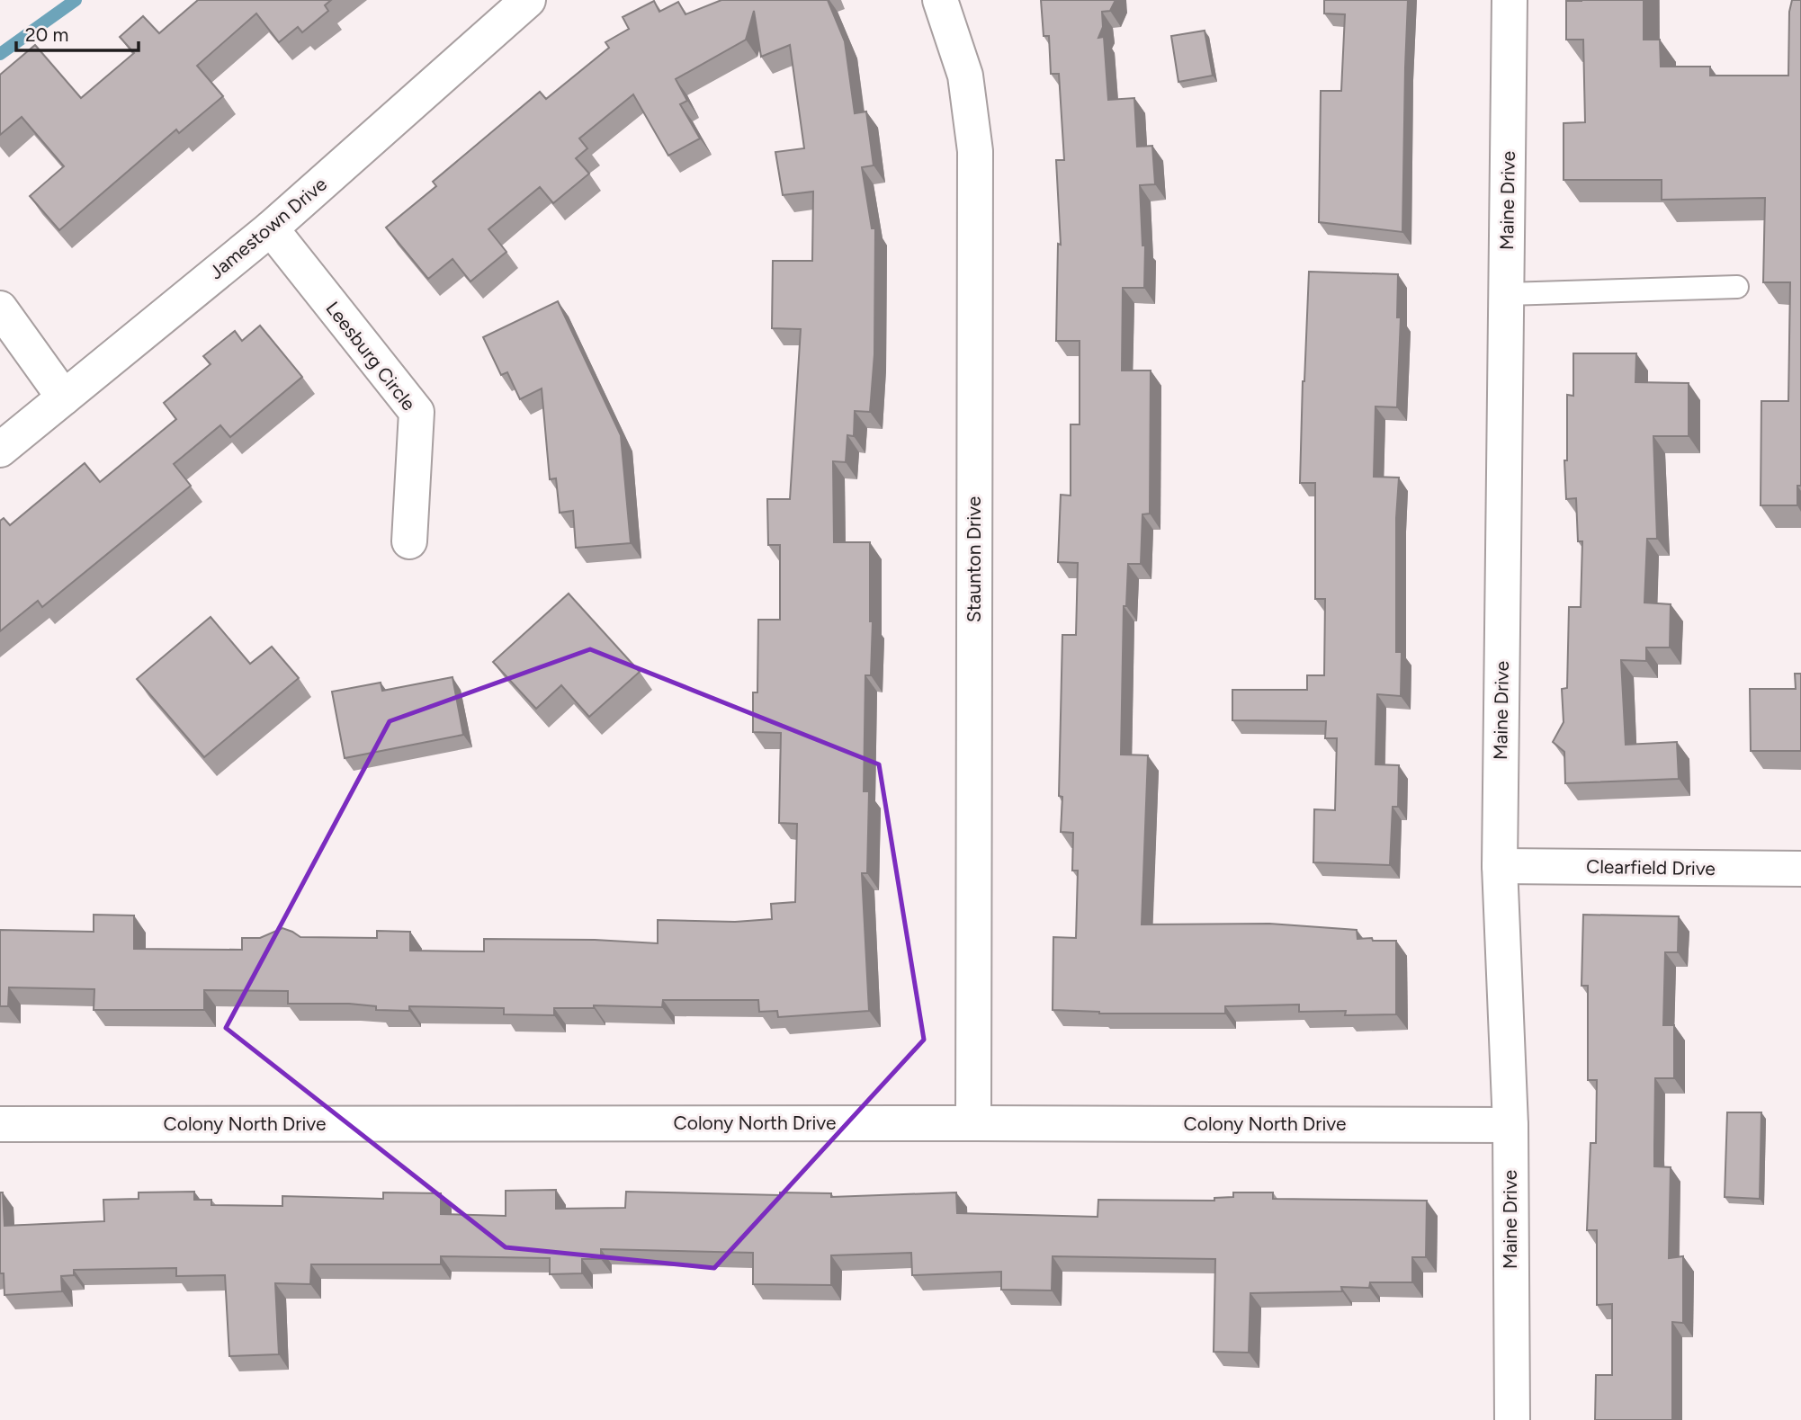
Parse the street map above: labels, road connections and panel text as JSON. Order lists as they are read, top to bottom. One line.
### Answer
{"streets":{"street":["Maine Drive","Jamestown Drive","Leesburg Circle","Staunton Drive","Clearfield Drive","Colony North Drive"]},"crossings":[["Maine Drive","Clearfield Drive"],["Maine Drive","Colony North Drive"],["Jamestown Drive","Leesburg Circle"],["Staunton Drive","Colony North Drive"]],"scale_bar":"20 m"}
